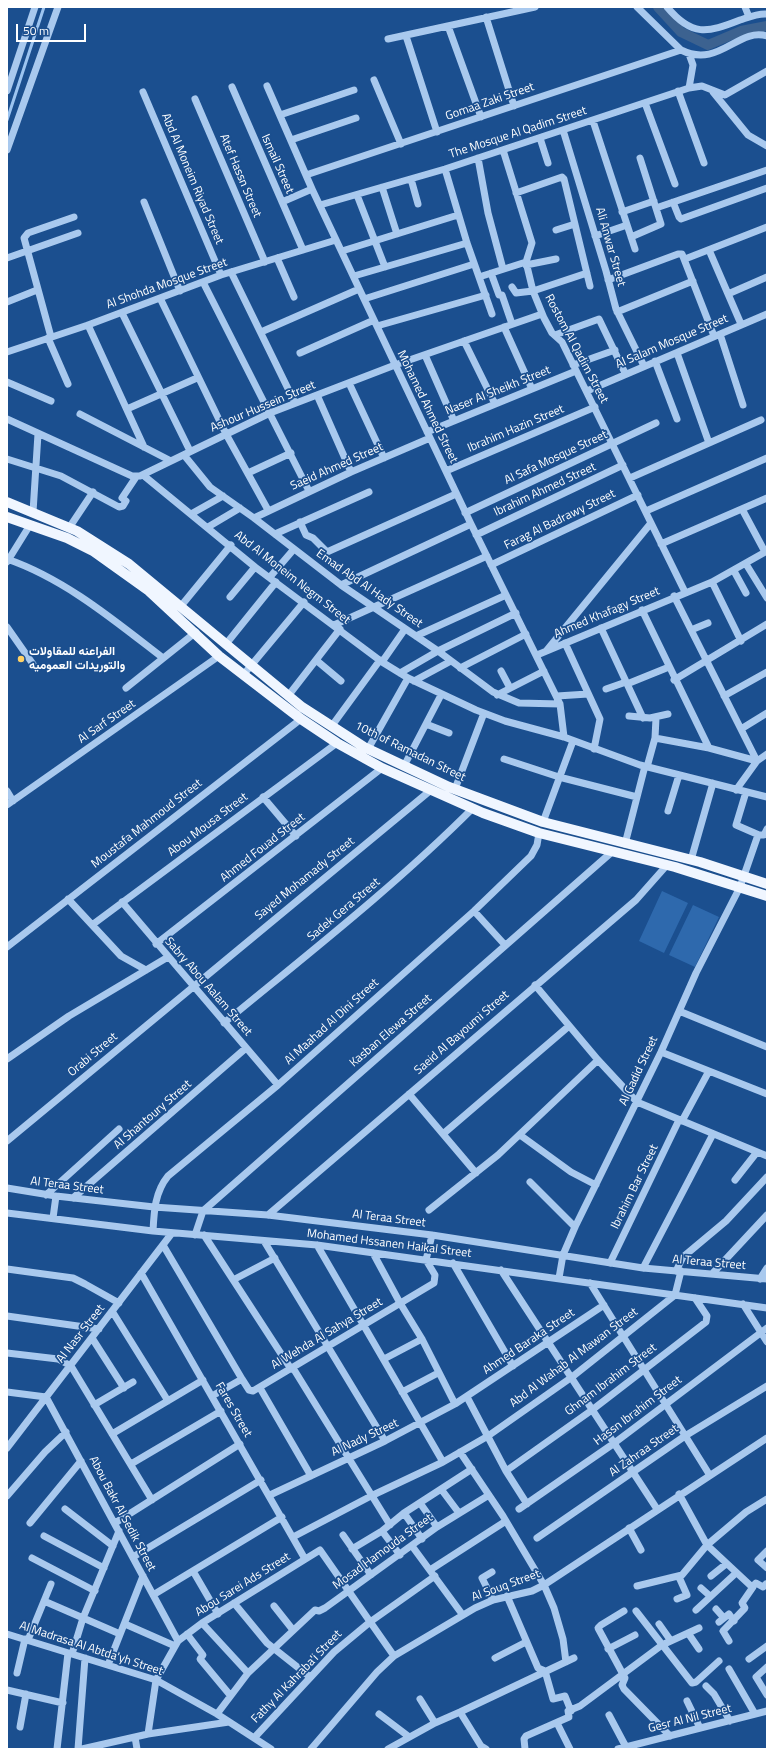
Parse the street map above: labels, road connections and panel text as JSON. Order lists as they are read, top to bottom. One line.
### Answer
{"streets":{"main road":["10th of Ramadan Street"],"street":["Gomaa Zaki Street","The Mosque Al Qadim Street","Ismail Street","Atef Hassn Street","Abd Al Moneim Riyad Street","Ali Anwar Street","Al Shohda Mosque Street","Al Salam Mosque Street","Rostom Al Qadim Street","Naser Al Sheikh Street","Ashour Hussein Street","Mohamed Ahmed Street","Ibrahim Hazin Street","Al Safa Mosque Street","Saeid Ahmed Street","Ibrahim Ahmed Street","Farag Al Badrawy Street","Abd Al Moneim Negm Street","Emad Abd Al Hady Street","Ahmed Khafagy Street","Al Sarf Street","Moustafa Mahmoud Street","Abou Mousa Street","Ahmed Fouad Street","Sayed Mohamady Street","Sadek Gera Street","Sabry Abou Aalam Street","Al Maahad Al Dini Street","Kasban Elewa Street","Saeid Al Bayoumi Street","Orabi Street","Al Gadid Street","Al Shantoury Street","Al Teraa Street","Ibrahim Bar Street","Mohamed Hssanen Haikal Street","Al Nasr Street","Al Wehda Al Sahya Street","Ahmed Baraka Street","Abd Al Wahab Al Mawan Street","Ghnam Ibrahim Street","Fares Street","Hassn Ibrahim Street","Al Nady Street","Al Zahraa Street","Abou Bakr Al Sedik Street","Mosad Hamouda Street","Abou Sarei Ads Street","Al Souq Street","Al Madrasa Al Abtda'yh Street","Fathy Al Kahraba'i Street","Gesr Al Nil Street"]},"crossings":[["Gomaa Zaki Street","Mohamed Ahmed Street"],["The Mosque Al Qadim Street","Ali Anwar Street"],["The Mosque Al Qadim Street","Mohamed Ahmed Street"],["Ismail Street","Al Shohda Mosque Street"],["Atef Hassn Street","Al Shohda Mosque Street"],["Abd Al Moneim Riyad Street","Al Shohda Mosque Street"],["Ali Anwar Street","Al Salam Mosque Street"],["Al Shohda Mosque Street","Mohamed Ahmed Street"],["Al Shohda Mosque Street","Emad Abd Al Hady Street"],["Al Salam Mosque Street","Rostom Al Qadim Street"],["Rostom Al Qadim Street","Naser Al Sheikh Street"],["Rostom Al Qadim Street","Ashour Hussein Street"],["Rostom Al Qadim Street","Ibrahim Hazin Street"],["Rostom Al Qadim Street","Al Safa Mosque Street"],["Rostom Al Qadim Street","Ibrahim Ahmed Street"],["Rostom Al Qadim Street","Farag Al Badrawy Street"],["Rostom Al Qadim Street","Ahmed Khafagy Street"],["Naser Al Sheikh Street","Mohamed Ahmed Street"],["Naser Al Sheikh Street","Saeid Ahmed Street"],["Ashour Hussein Street","Mohamed Ahmed Street"],["Ashour Hussein Street","Abd Al Moneim Negm Street"],["Ashour Hussein Street","Emad Abd Al Hady Street"],["Mohamed Ahmed Street","Ibrahim Hazin Street"],["Mohamed Ahmed Street","Al Safa Mosque Street"],["Mohamed Ahmed Street","Saeid Ahmed Street"],["Mohamed Ahmed Street","Ibrahim Ahmed Street"],["Mohamed Ahmed Street","Farag Al Badrawy Street"],["Mohamed Ahmed Street","Abd Al Moneim Negm Street"],["Mohamed Ahmed Street","Emad Abd Al Hady Street"],["Mohamed Ahmed Street","Ahmed Khafagy Street"],["Saeid Ahmed Street","Emad Abd Al Hady Street"],["Al Sarf Street","10th of Ramadan Street"],["10th of Ramadan Street","Moustafa Mahmoud Street"],["10th of Ramadan Street","Abou Mousa Street"],["10th of Ramadan Street","Ahmed Fouad Street"],["10th of Ramadan Street","Sayed Mohamady Street"],["10th of Ramadan Street","Sadek Gera Street"],["10th of Ramadan Street","Al Maahad Al Dini Street"],["10th of Ramadan Street","Kasban Elewa Street"],["10th of Ramadan Street","Saeid Al Bayoumi Street"],["10th of Ramadan Street","Al Gadid Street"],["Abou Mousa Street","Sabry Abou Aalam Street"],["Ahmed Fouad Street","Sabry Abou Aalam Street"],["Sayed Mohamady Street","Sabry Abou Aalam Street"],["Sayed Mohamady Street","Orabi Street"],["Sadek Gera Street","Sabry Abou Aalam Street"],["Sabry Abou Aalam Street","Al Maahad Al Dini Street"],["Sabry Abou Aalam Street","Orabi Street"],["Sabry Abou Aalam Street","Al Shantoury Street"],["Al Maahad Al Dini Street","Al Teraa Street"],["Al Maahad Al Dini Street","Mohamed Hssanen Haikal Street"],["Kasban Elewa Street","Al Teraa Street"],["Saeid Al Bayoumi Street","Al Teraa Street"],["Al Gadid Street","Al Teraa Street"],["Al Gadid Street","Mohamed Hssanen Haikal Street"],["Al Shantoury Street","Al Teraa Street"],["Al Teraa Street","Ibrahim Bar Street"],["Mohamed Hssanen Haikal Street","Al Nasr Street"],["Mohamed Hssanen Haikal Street","Al Wehda Al Sahya Street"],["Mohamed Hssanen Haikal Street","Abd Al Wahab Al Mawan Street"],["Mohamed Hssanen Haikal Street","Ghnam Ibrahim Street"],["Al Nasr Street","Fares Street"],["Al Nasr Street","Abou Bakr Al Sedik Street"],["Ahmed Baraka Street","Al Nady Street"],["Abd Al Wahab Al Mawan Street","Fares Street"],["Fares Street","Al Nady Street"],["Fares Street","Abou Sarei Ads Street"],["Abou Bakr Al Sedik Street","Abou Sarei Ads Street"],["Mosad Hamouda Street","Abou Sarei Ads Street"],["Mosad Hamouda Street","Al Madrasa Al Abtda'yh Street"],["Al Madrasa Al Abtda'yh Street","Fathy Al Kahraba'i Street"]],"places":["الفراعنه للمقاولات والتوريدات العموميه"],"scale_bar":"50 m"}
